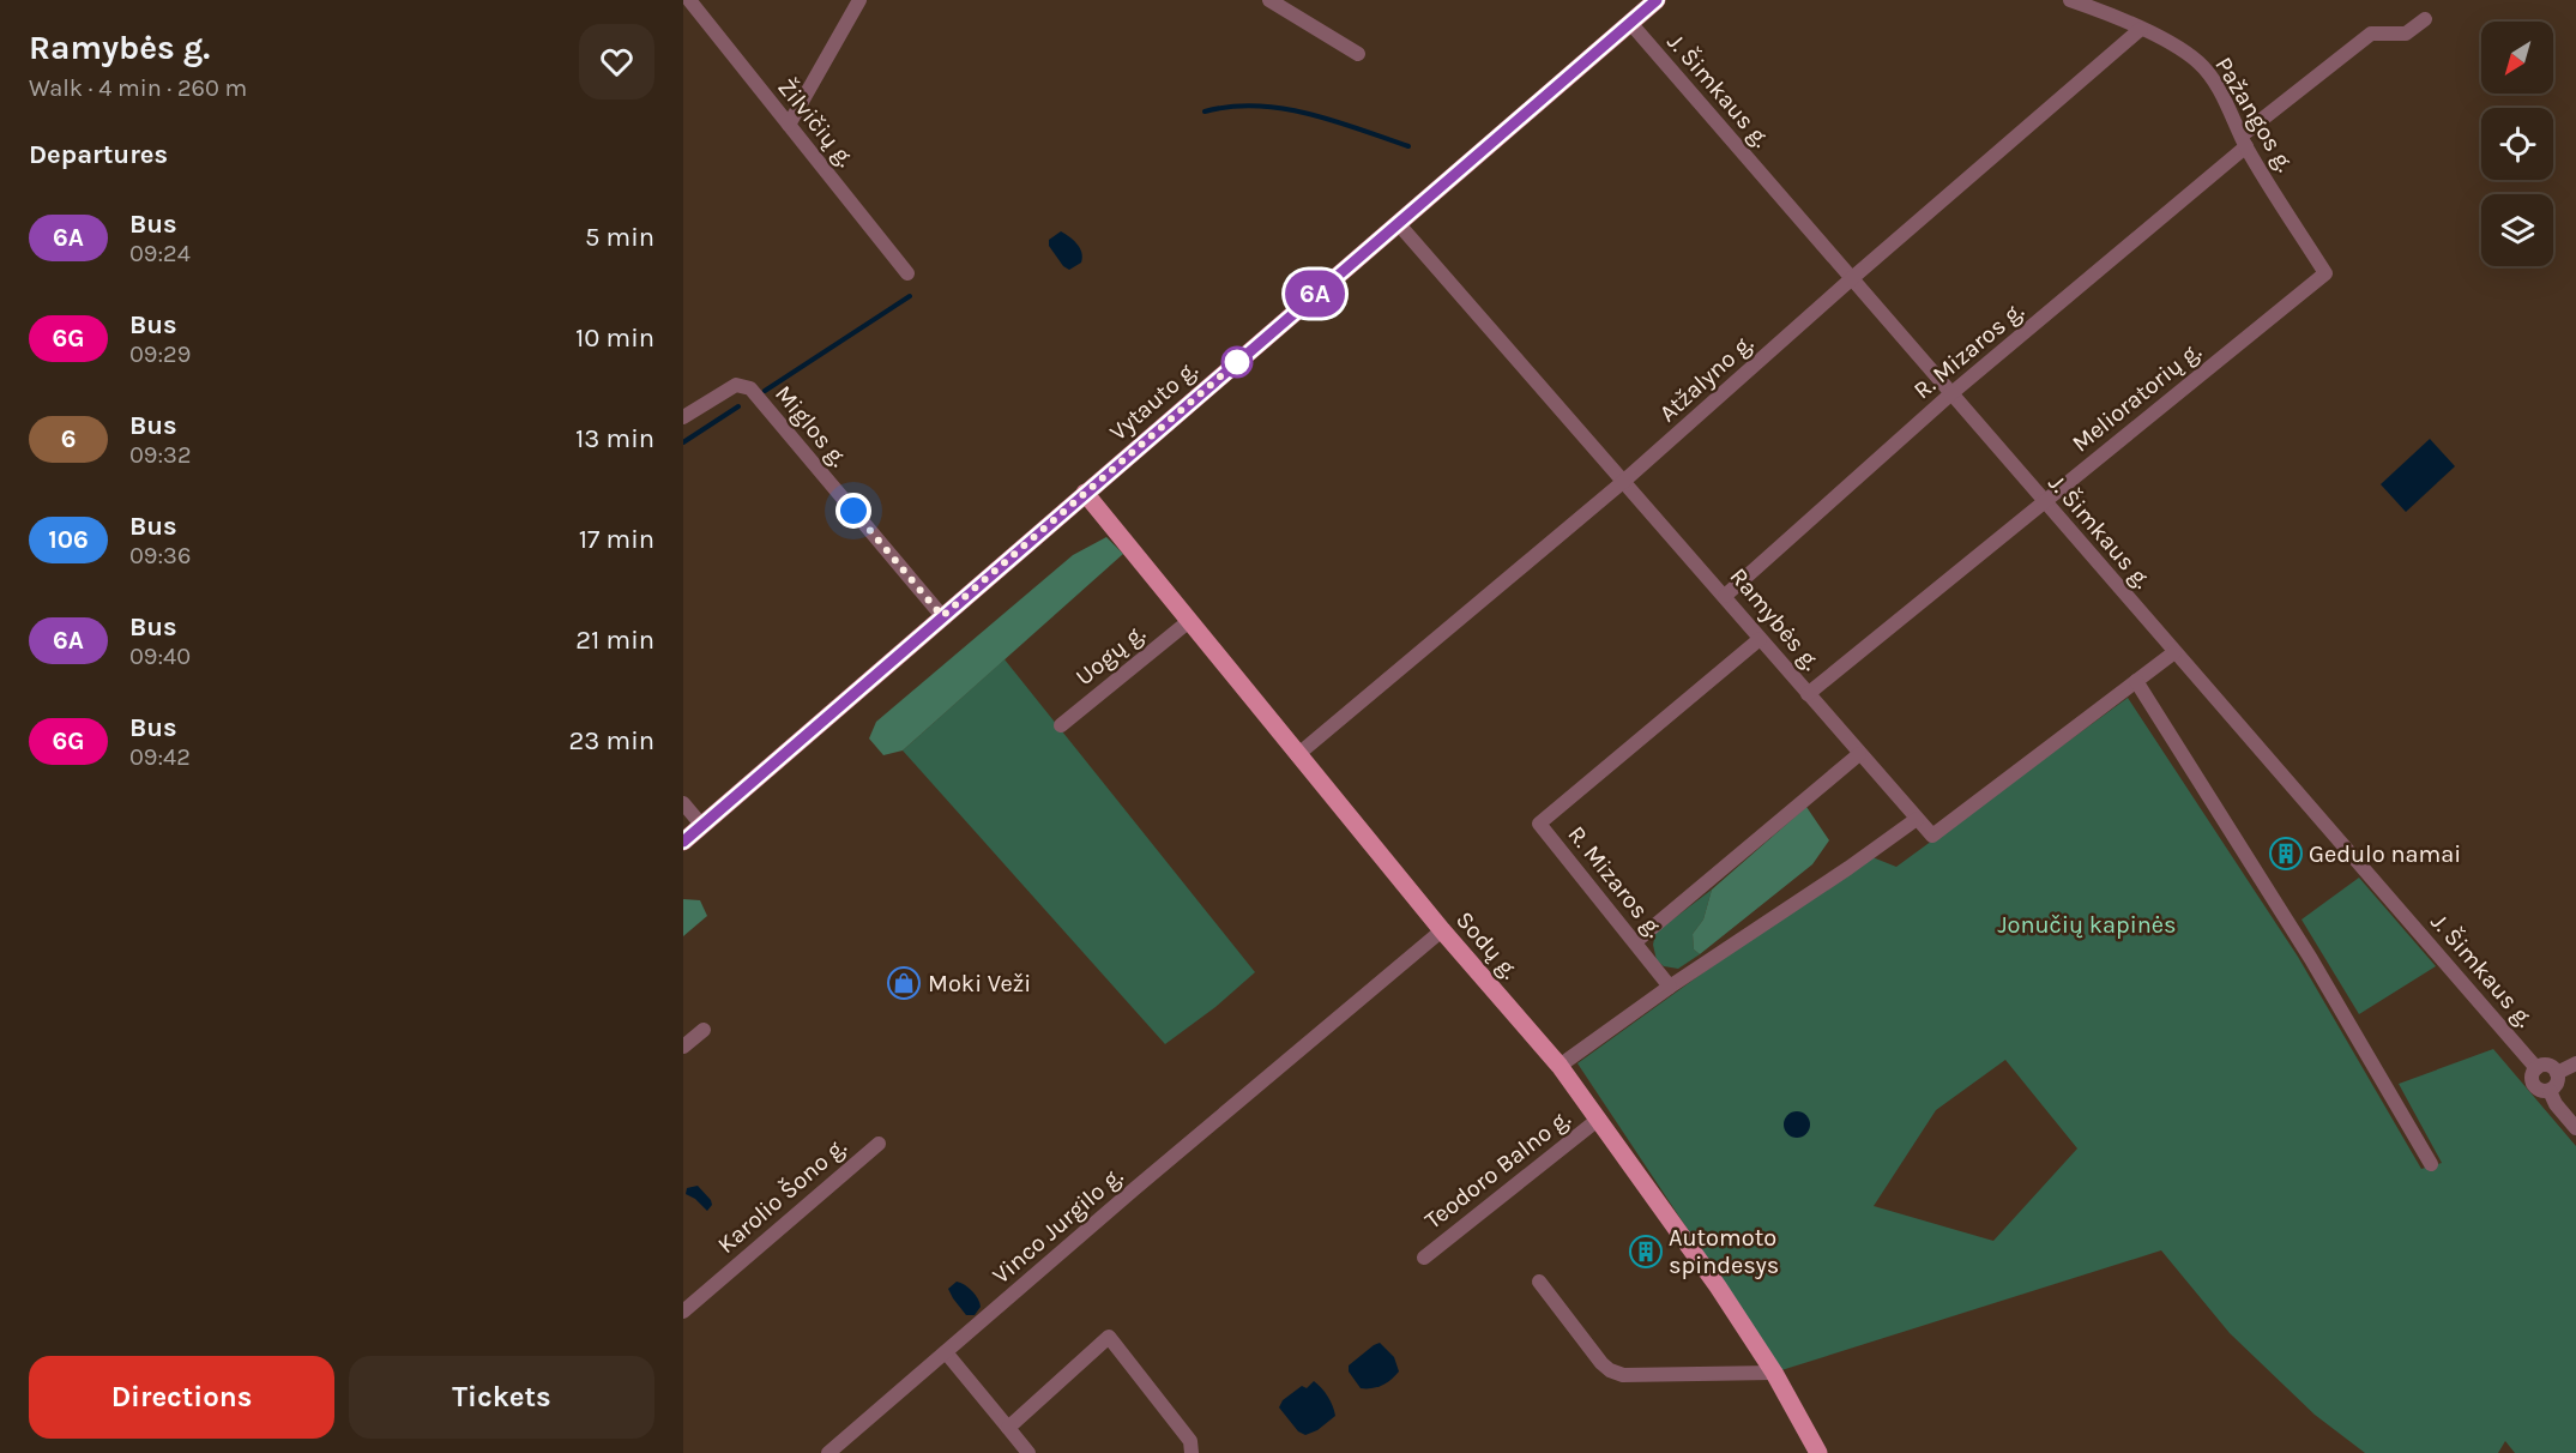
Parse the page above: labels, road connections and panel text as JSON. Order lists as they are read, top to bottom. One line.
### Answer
{"streets":{"main road":["Vytauto g.","Sodų g."],"street":["J. Šimkaus g.","Pažangos g.","Žilvičių g.","R. Mizaros g.","Atžalyno g.","Melioratorių g.","Miglos g.","Ramybės g.","Uogų g.","Teodoro Balno g.","Karolio Šono g.","Vinco Jurgilo g."]},"crossings":[["J. Šimkaus g.","R. Mizaros g."],["J. Šimkaus g.","Atžalyno g."],["J. Šimkaus g.","Melioratorių g."],["J. Šimkaus g.","Vytauto g."],["Pažangos g.","R. Mizaros g."],["Pažangos g.","Atžalyno g."],["Pažangos g.","Melioratorių g."],["R. Mizaros g.","Ramybės g."],["Atžalyno g.","Ramybės g."],["Atžalyno g.","Sodų g."],["Melioratorių g.","Ramybės g."],["Vytauto g.","Miglos g."],["Vytauto g.","Ramybės g."],["Vytauto g.","Sodų g."],["Uogų g.","Sodų g."],["Sodų g.","Teodoro Balno g."],["Sodų g.","Vinco Jurgilo g."]],"parks":["Jonučių kapinės"],"places":{"building":["Gedulo namai","Automoto spindesys"],"shop":["Moki Veži"]},"lines":["bus line 6A"],"north":"bottom left","page":{"heading":[["Ramybės g.","Walk · 4 min · 260 m"],"Departures"],"on_map":"6A","list":[{"mark":"6A","name":"Bus","note":"09:24","value":"5 min"},{"mark":"6G","name":"Bus","note":"09:29","value":"10 min"},{"mark":"6","name":"Bus","note":"09:32","value":"13 min"},{"mark":"106","name":"Bus","note":"09:36","value":"17 min"},{"mark":"6A","name":"Bus","note":"09:40","value":"21 min"},{"mark":"6G","name":"Bus","note":"09:42","value":"23 min"}],"buttons":["Directions","Tickets"]}}
